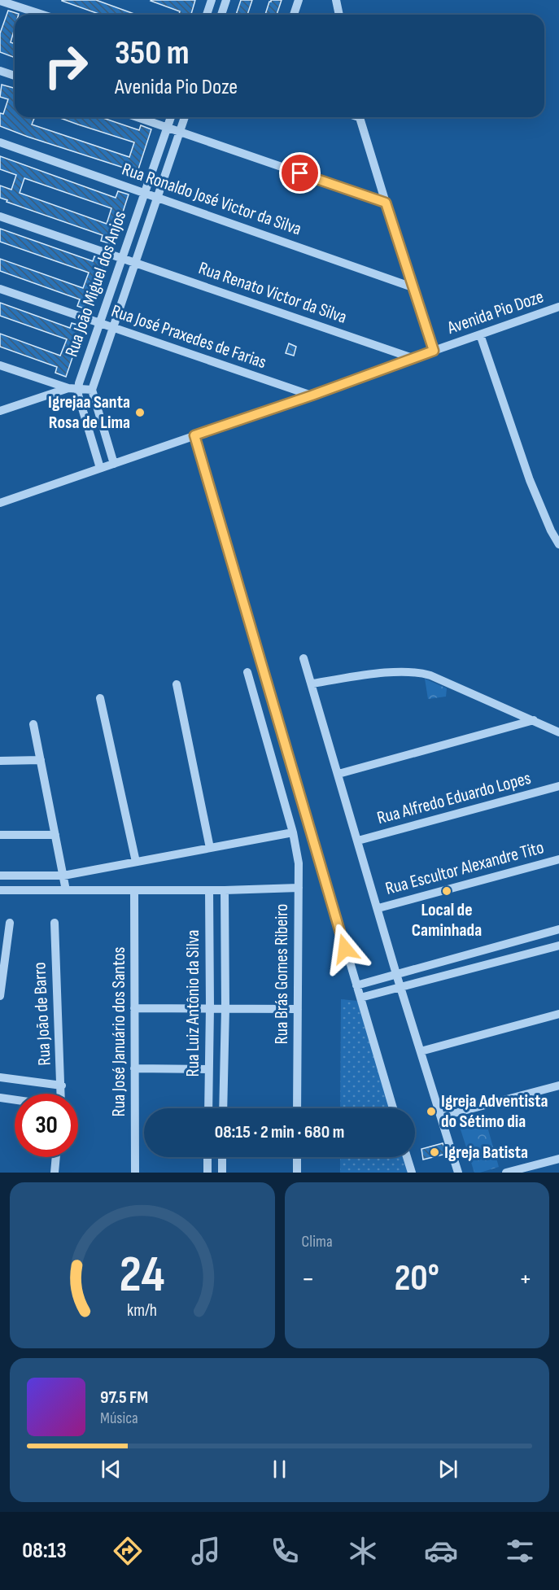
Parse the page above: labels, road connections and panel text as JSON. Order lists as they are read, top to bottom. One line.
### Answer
{"streets":{"street":["Rua Ronaldo José Victor da Silva","Rua João Miguel dos Anjos","Rua Renato Victor da Silva","Avenida Pio Doze","Rua José Praxedes de Farias","Rua Alfredo Eduardo Lopes","Rua Escultor Alexandre Tito","Rua Brás Gomes Ribeiro","Rua Luiz Antônio da Silva","Rua João de Barro","Rua José Januário dos Santos"]},"crossings":[["Rua Ronaldo José Victor da Silva","Rua João Miguel dos Anjos"],["Rua João Miguel dos Anjos","Rua Renato Victor da Silva"],["Rua João Miguel dos Anjos","Rua José Praxedes de Farias"],["Rua Renato Victor da Silva","Avenida Pio Doze"],["Avenida Pio Doze","Rua José Praxedes de Farias"]],"places":["Igrejaa Santa Rosa de Lima","Local de Caminhada","Igreja Adventista do Sétimo dia","Igreja Batista"],"page":{"turn":["350 m","Avenida Pio Doze"],"limit":"30","trip":"08:15 · 2 min · 680 m","tile":"Clima","heat":["−","20°","+"],"song":["97.5 FM","Música"],"tabs":"08:13","gauge":["24","km/h"]}}
